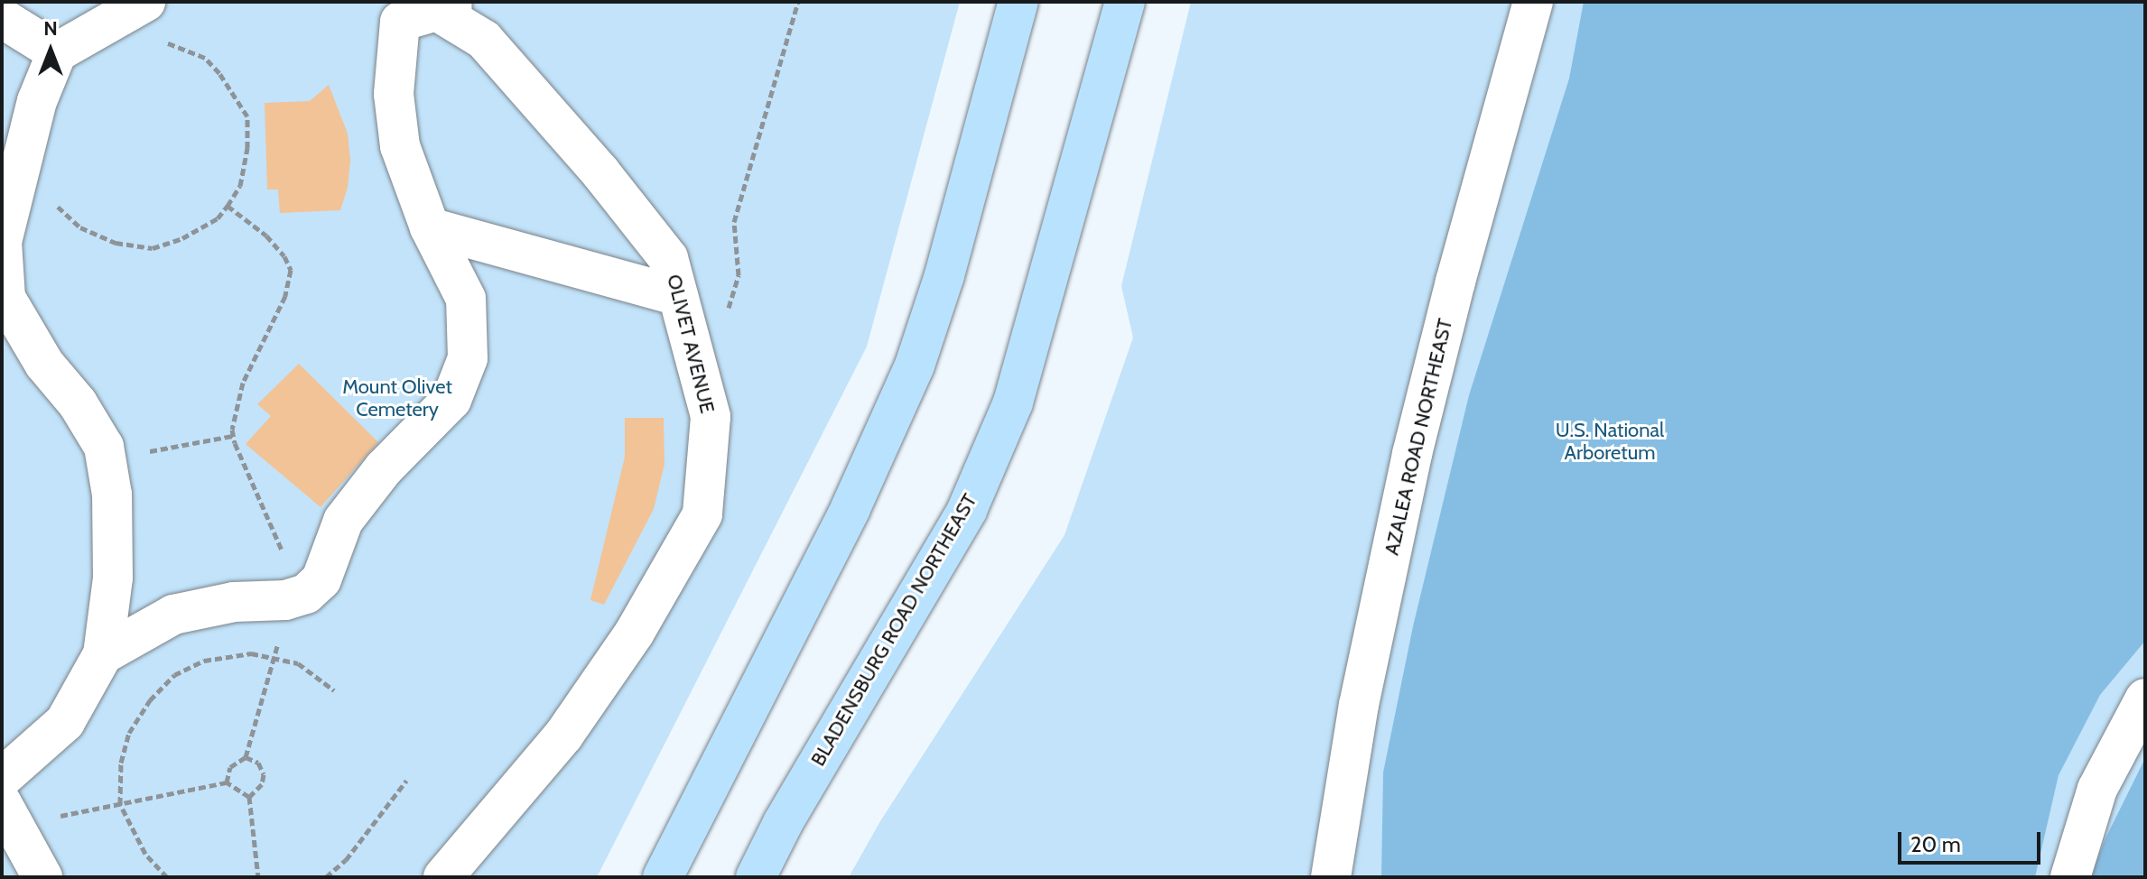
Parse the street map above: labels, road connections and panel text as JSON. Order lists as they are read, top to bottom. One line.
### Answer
{"streets":{"main road":["BLADENSBURG ROAD NORTHEAST"],"street":["OLIVET AVENUE","AZALEA ROAD NORTHEAST"]},"parks":["Mount Olivet Cemetery","U.S. National Arboretum"],"scale_bar":"20 m","north":"top"}
